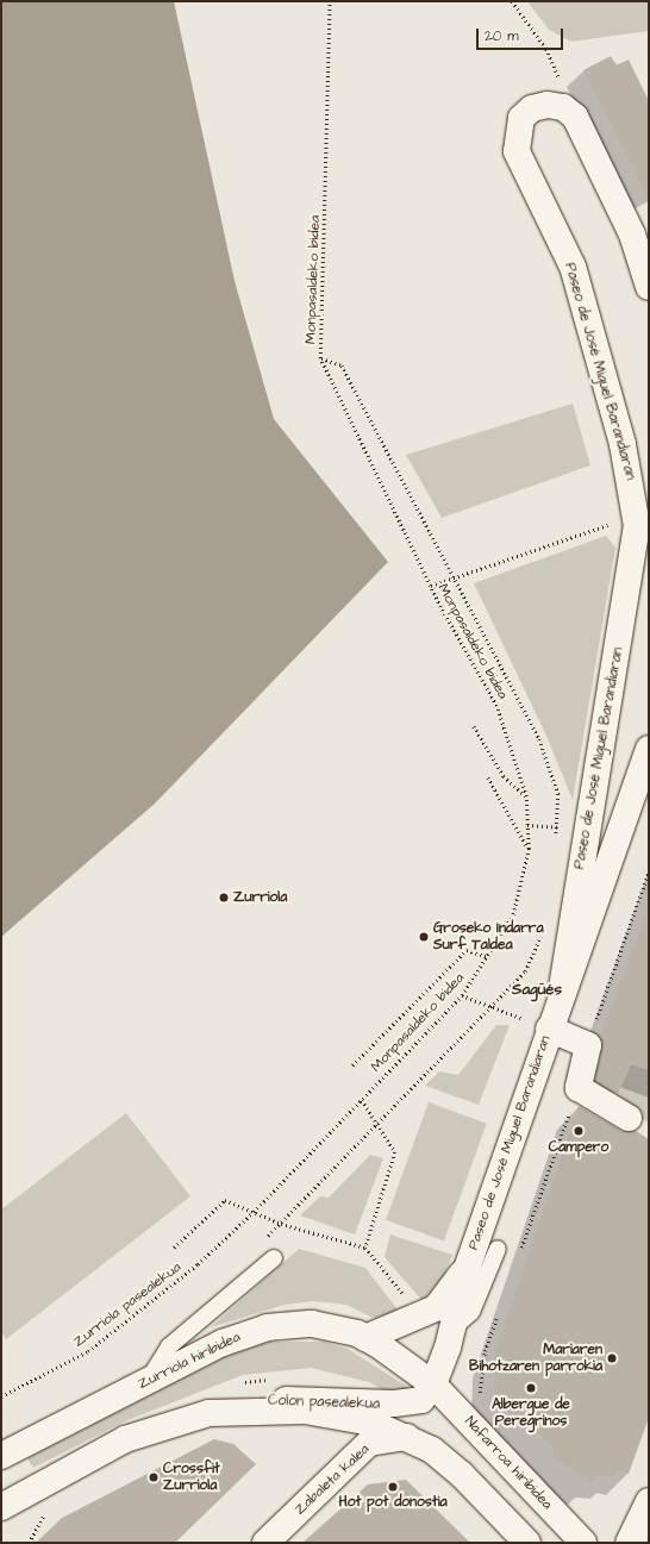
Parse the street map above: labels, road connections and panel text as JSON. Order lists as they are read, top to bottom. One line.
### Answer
{"streets":{"street":["Paseo de José Miguel Barandiaran","Zurriola hiribidea","Colon pasealekua","Nafarroa hiribidea","Zabaleta kalea"],"path":["Monpasaldeko bidea","Zurriola pasealekua"]},"crossings":[["Monpasaldeko bidea","Zurriola pasealekua"],["Paseo de José Miguel Barandiaran","Zurriola hiribidea"],["Paseo de José Miguel Barandiaran","Colon pasealekua"],["Paseo de José Miguel Barandiaran","Nafarroa hiribidea"],["Zurriola hiribidea","Colon pasealekua"],["Zurriola hiribidea","Nafarroa hiribidea"],["Colon pasealekua","Nafarroa hiribidea"],["Colon pasealekua","Zabaleta kalea"]],"districts":["Sagüés"],"places":["Zurriola","Groseko Indarra Surf Taldea","Campero","Mariaren Bihotzaren parrokia","Albergue de Peregrinos","Crossfit Zurriola","Hot pot donostia"],"scale_bar":"20 m"}
